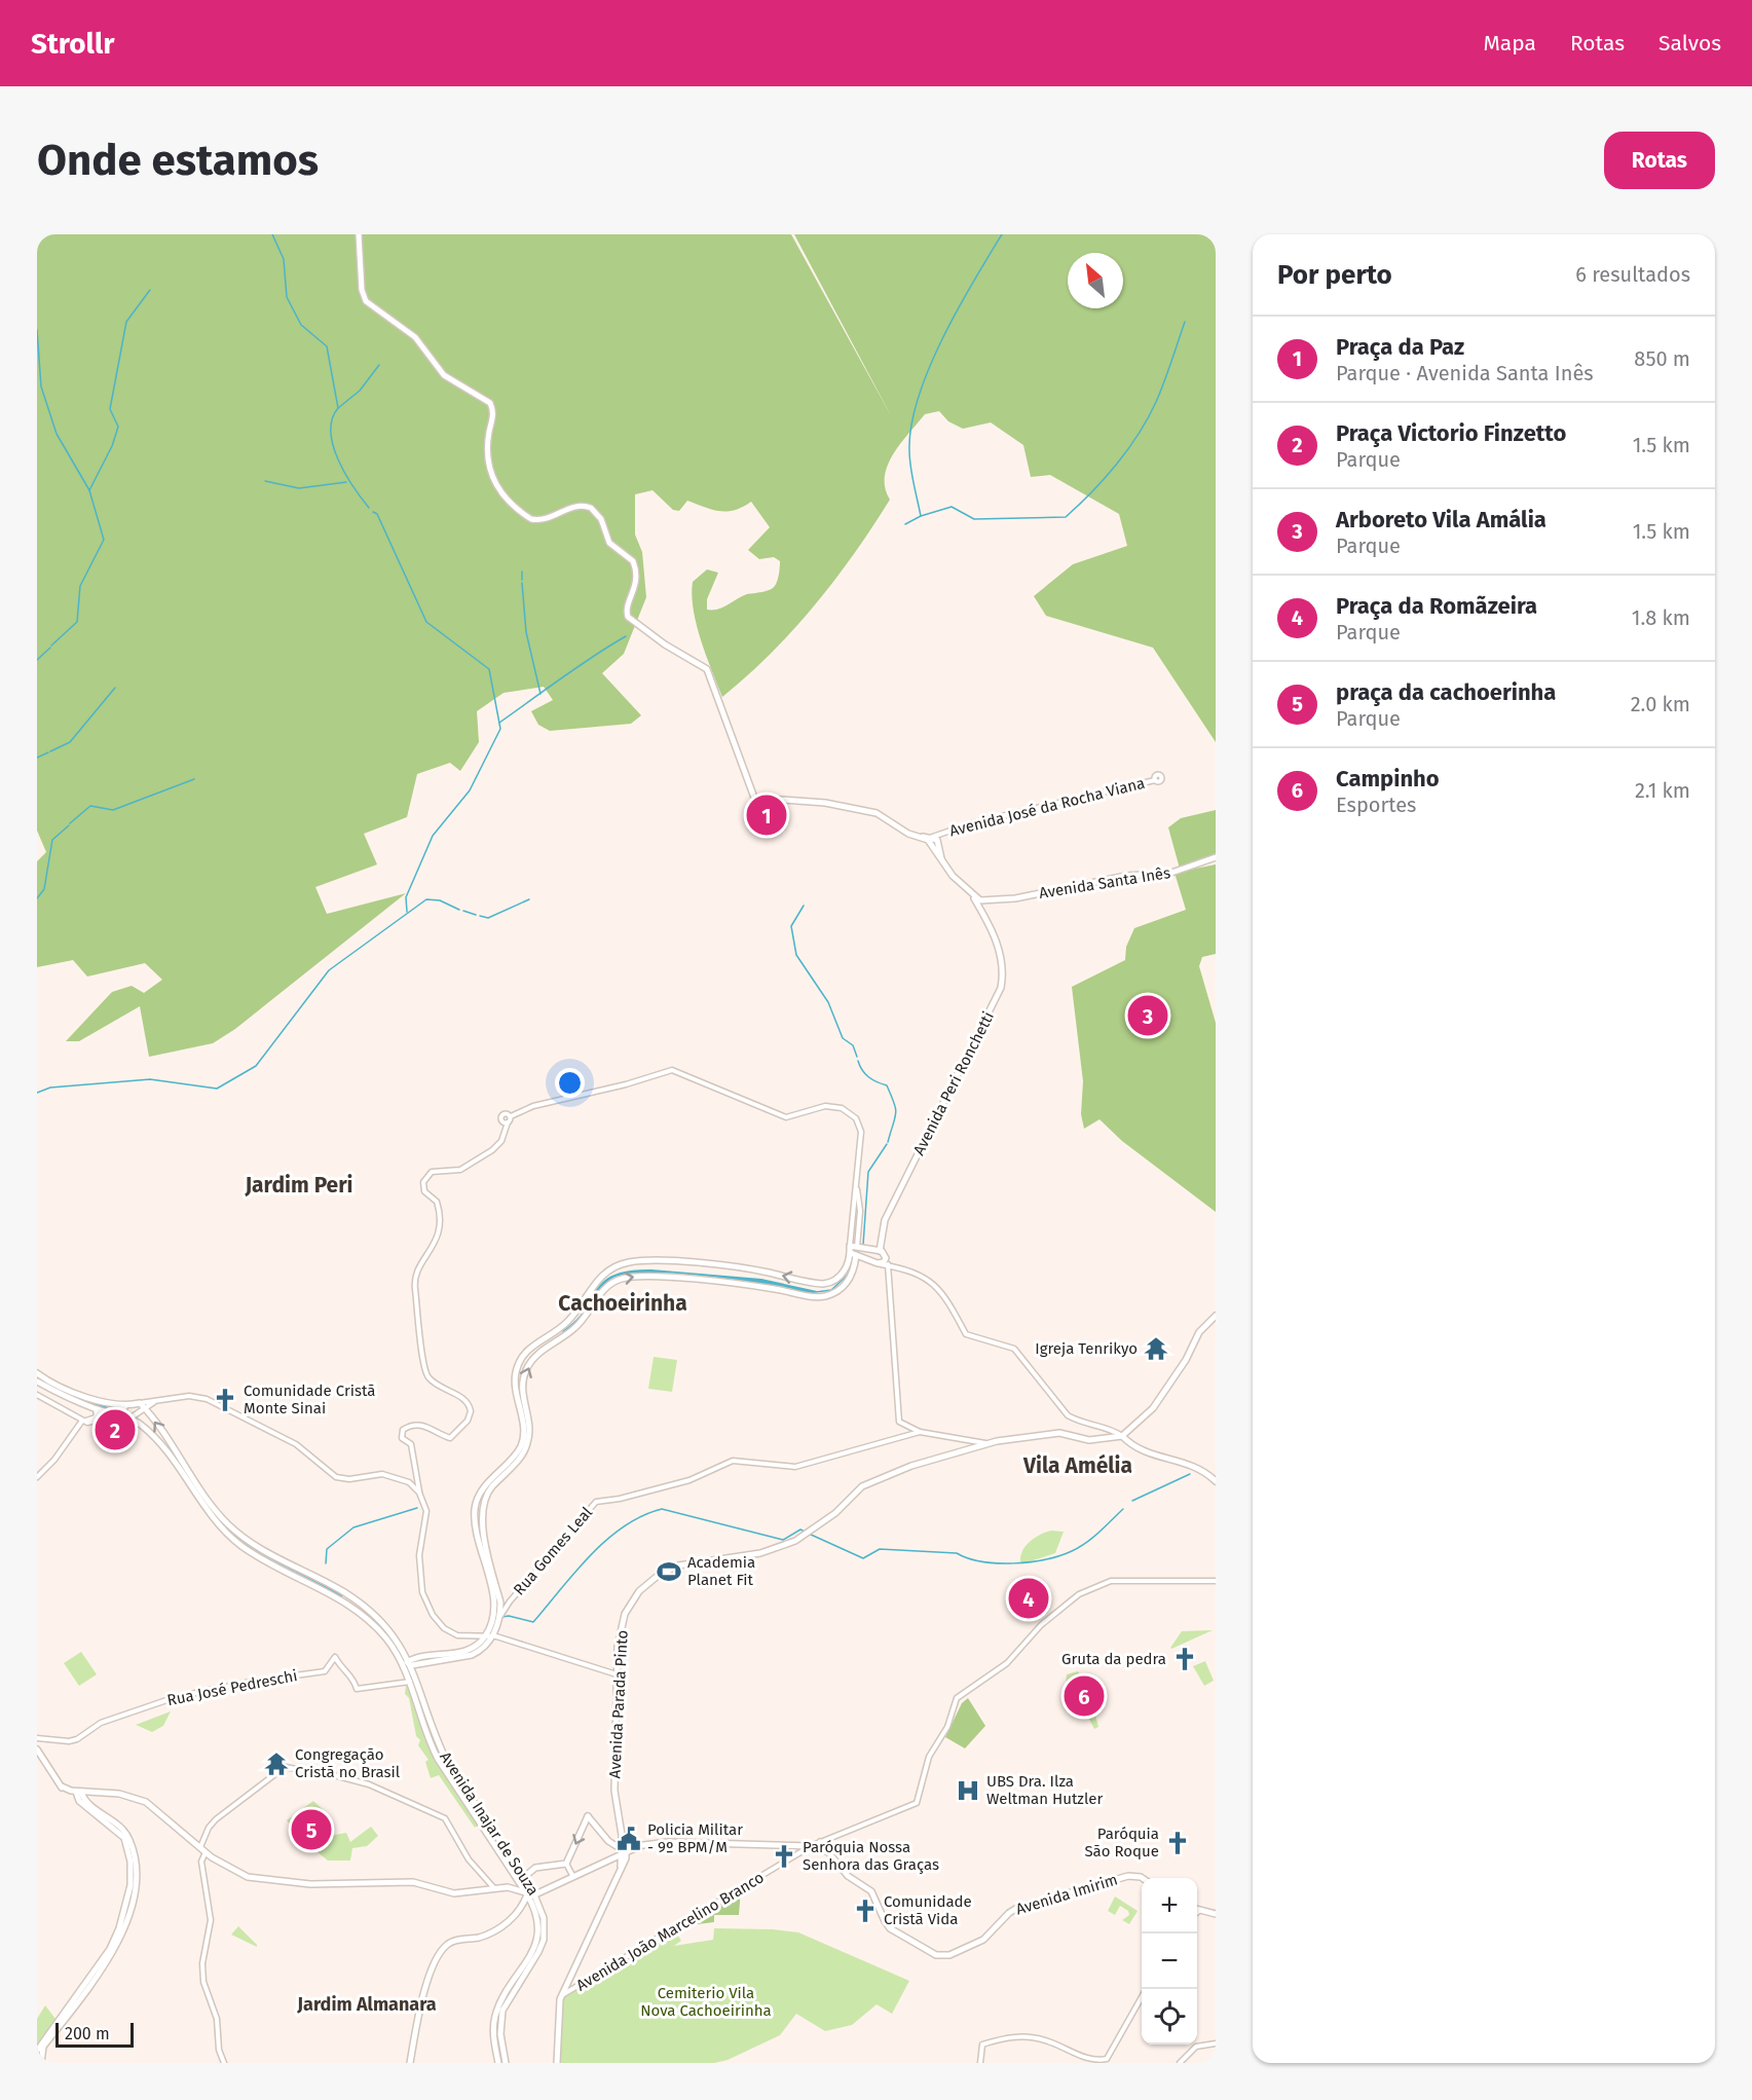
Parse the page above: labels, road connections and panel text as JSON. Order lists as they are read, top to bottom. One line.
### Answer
{"streets":{"main road":["Avenida Santa Inês","Avenida Peri Ronchetti","Avenida Parada Pinto","Avenida Inajar de Souza","Avenida Imirim"],"street":["Avenida José da Rocha Viana","Rua Gomes Leal","Rua José Pedreschi","Avenida João Marcelino Branco"]},"crossings":[["Avenida José da Rocha Viana","Avenida Santa Inês"],["Rua José Pedreschi","Avenida Inajar de Souza"],["Avenida Parada Pinto","Avenida João Marcelino Branco"],["Avenida Imirim","Avenida João Marcelino Branco"]],"districts":["Jardim Peri","Cachoeirinha","Vila Amélia","Jardim Almanara"],"parks":["Cemiterio Vila Nova Cachoeirinha"],"places":{"temple":["Igreja Tenrikyo","Congregação Cristã no Brasil"],"church":["Comunidade Cristã Monte Sinai","Gruta da pedra","Paróquia São Roque","Paróquia Nossa Senhora das Graças","Comunidade Cristã Vida"],"sports":["Academia Planet Fit"],"hospital":["UBS Dra. Ilza Weltman Hutzler"],"public building":["Policia Militar - 9º BPM/M"]},"scale_bar":"200 m","north":"top left","page":{"header":"Strollr","nav":["Mapa","Rotas","Salvos"],"buttons":"Rotas","title":"Onde estamos","heading":["Por perto","6 resultados"],"list":[{"mark":"1","name":"Praça da Paz","note":"Parque · Avenida Santa Inês","value":"850 m"},{"mark":"2","name":"Praça Victorio Finzetto","note":"Parque","value":"1.5 km"},{"mark":"3","name":"Arboreto Vila Amália","note":"Parque","value":"1.5 km"},{"mark":"4","name":"Praça da Romãzeira","note":"Parque","value":"1.8 km"},{"mark":"5","name":"praça da cachoerinha","note":"Parque","value":"2.0 km"},{"mark":"6","name":"Campinho","note":"Esportes","value":"2.1 km"}],"pins":["1","3","2","4","6","5"],"map_buttons":["+","−"],"scale":"200 m"}}
